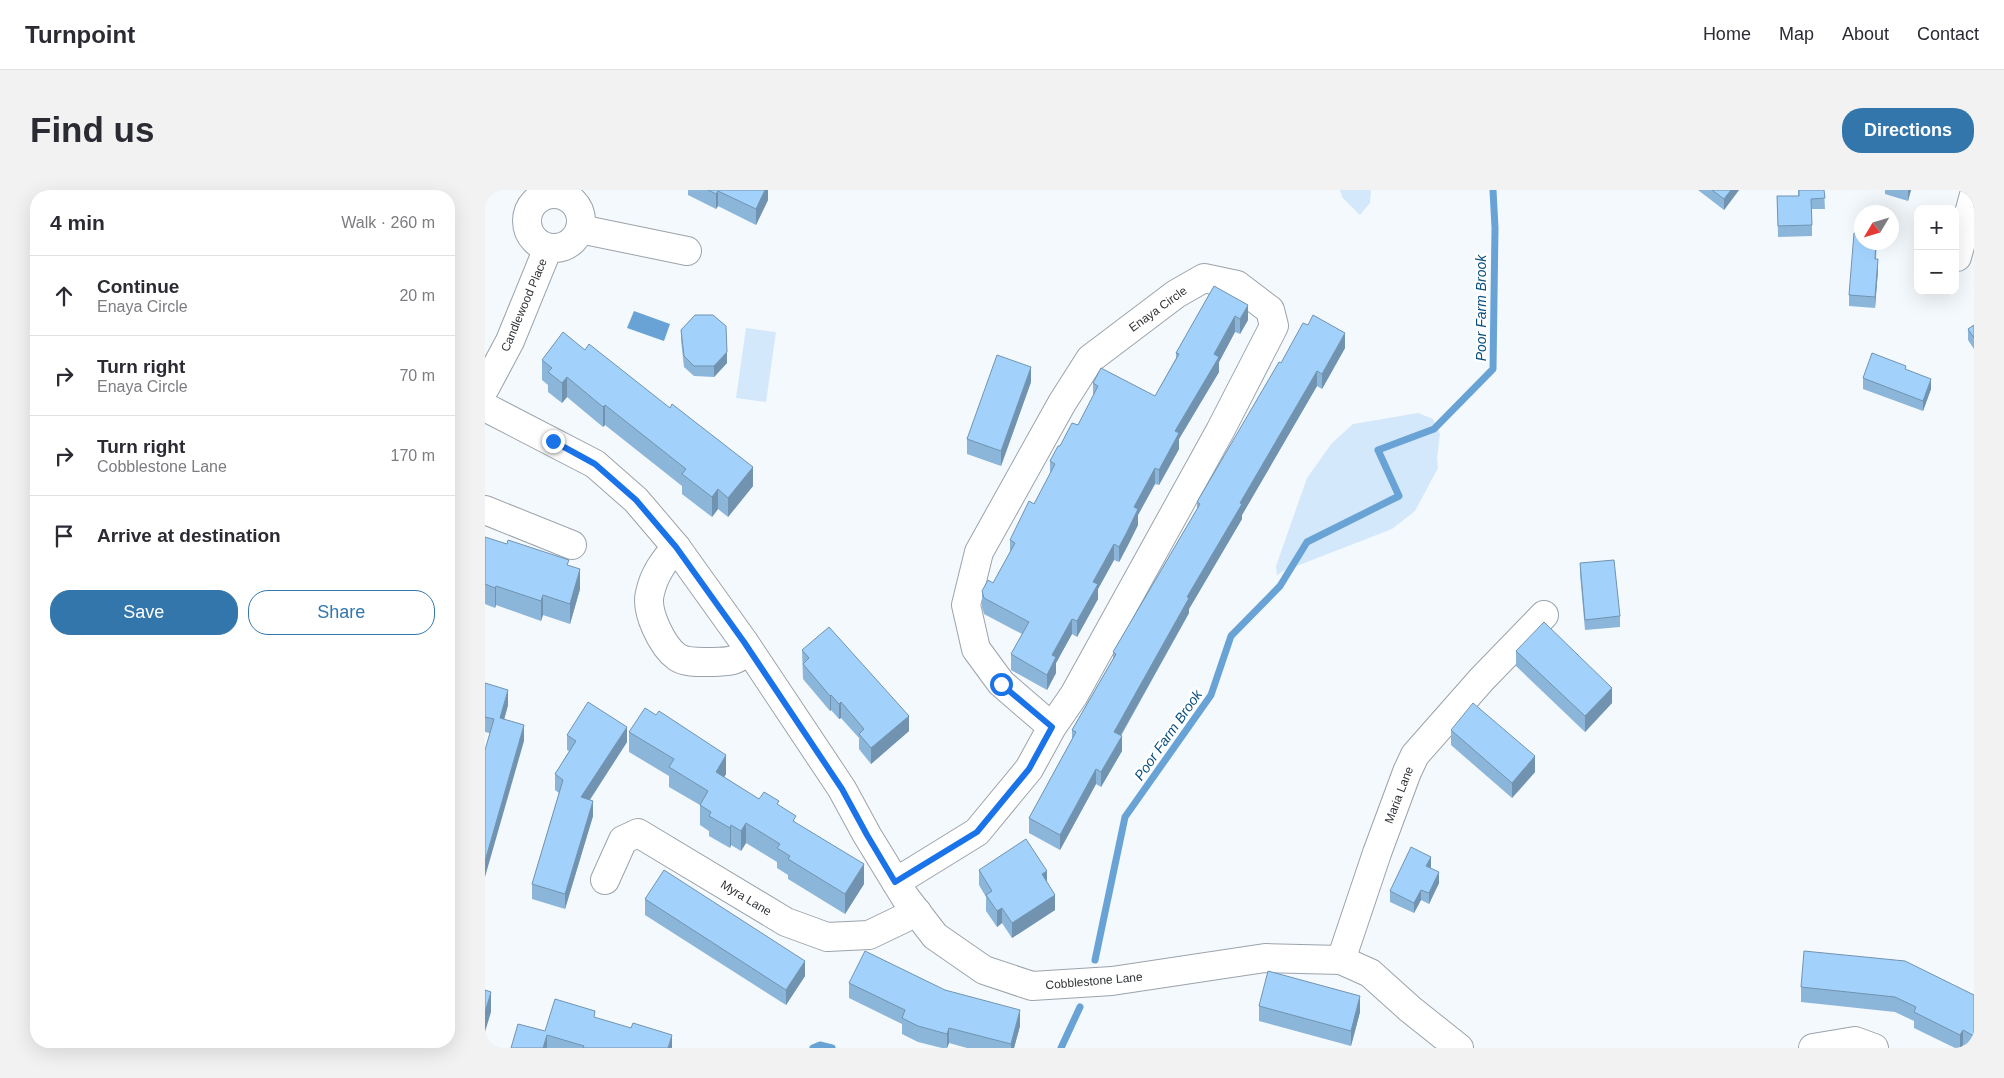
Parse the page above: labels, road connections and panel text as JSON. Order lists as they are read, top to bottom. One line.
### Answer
{"streets":{"street":["Candlewood Place","Enaya Circle","Maria Lane","Myra Lane","Cobblestone Lane"]},"crossings":[["Enaya Circle","Cobblestone Lane"],["Maria Lane","Cobblestone Lane"],["Myra Lane","Cobblestone Lane"]],"water":["Poor Farm Brook"],"north":"bottom left","page":{"header":"Turnpoint","nav":["Home","Map","About","Contact"],"buttons":["Directions",["Save","Share"]],"title":"Find us","heading":["4 min","Walk · 260 m"],"map_buttons":["+","−"],"list":[["Continue","Enaya Circle","20 m"],["Turn right","Enaya Circle","70 m"],["Turn right","Cobblestone Lane","170 m"],"Arrive at destination"]}}
